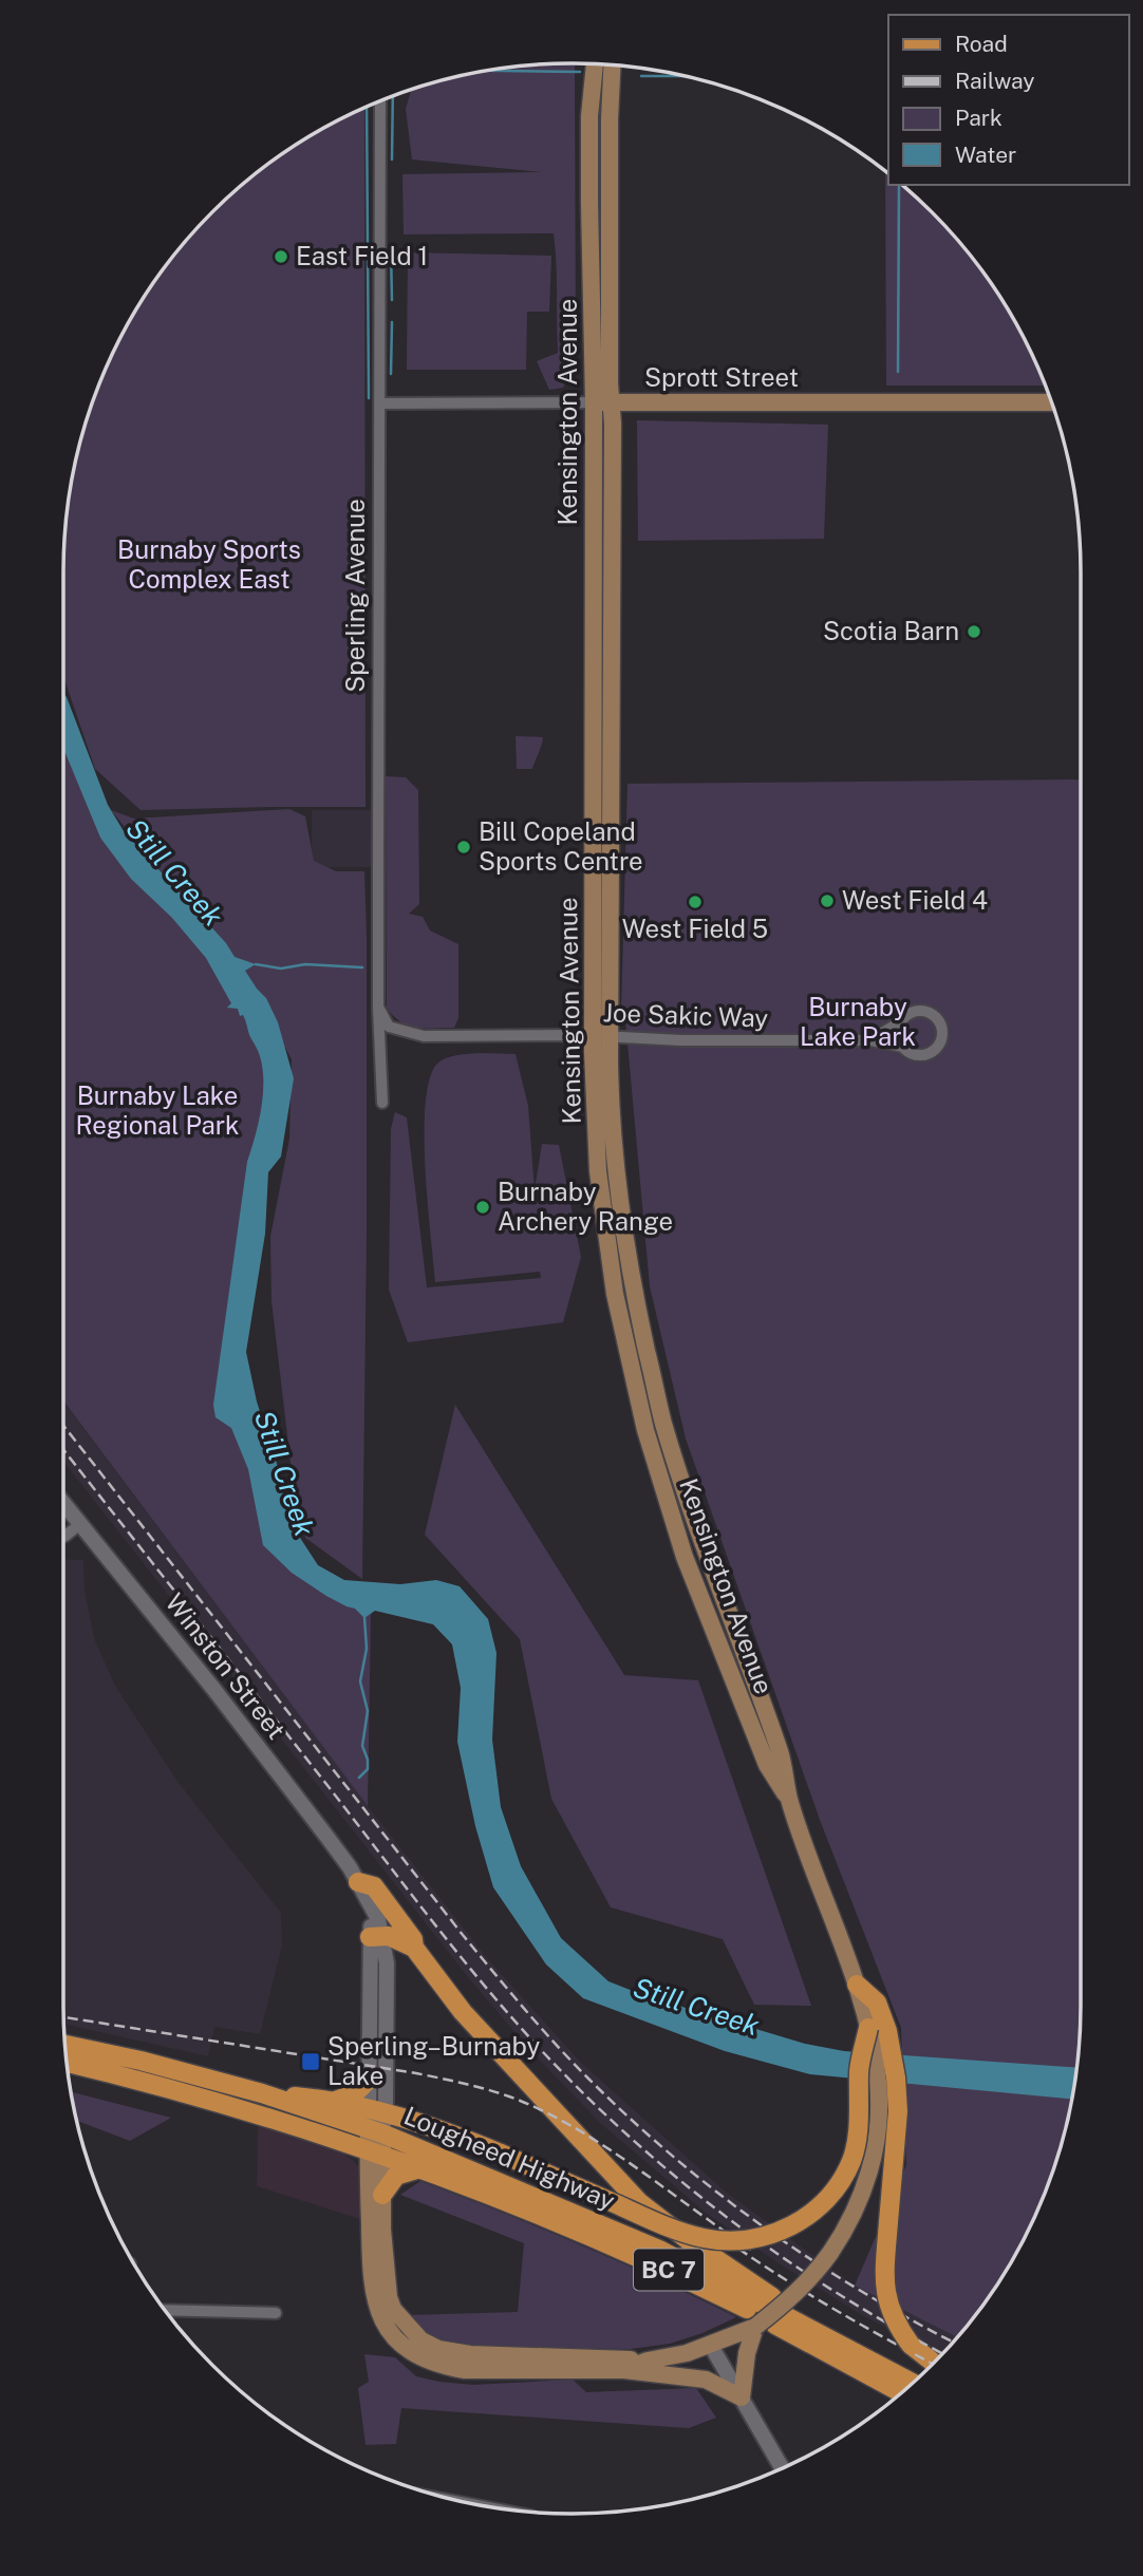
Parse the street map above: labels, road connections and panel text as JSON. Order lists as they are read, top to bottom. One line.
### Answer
{"streets":{"main road":["Sprott Street","Kensington Avenue","Lougheed Highway","BC 7"],"street":["Sperling Avenue","Joe Sakic Way","Winston Street"]},"crossings":[["Sprott Street","Kensington Avenue"],["Sprott Street","Sperling Avenue"],["Kensington Avenue","Joe Sakic Way"],["Sperling Avenue","Joe Sakic Way"]],"water":["Still Creek"],"parks":["Burnaby Sports Complex East","Burnaby Lake Park","Burnaby Lake Regional Park"],"places":{"other":["East Field 1","Scotia Barn","Bill Copeland Sports Centre","West Field 4","West Field 5","Burnaby Archery Range"],"transit":["Sperling–Burnaby Lake"]},"legend":["Road","Railway","Park","Water"]}
